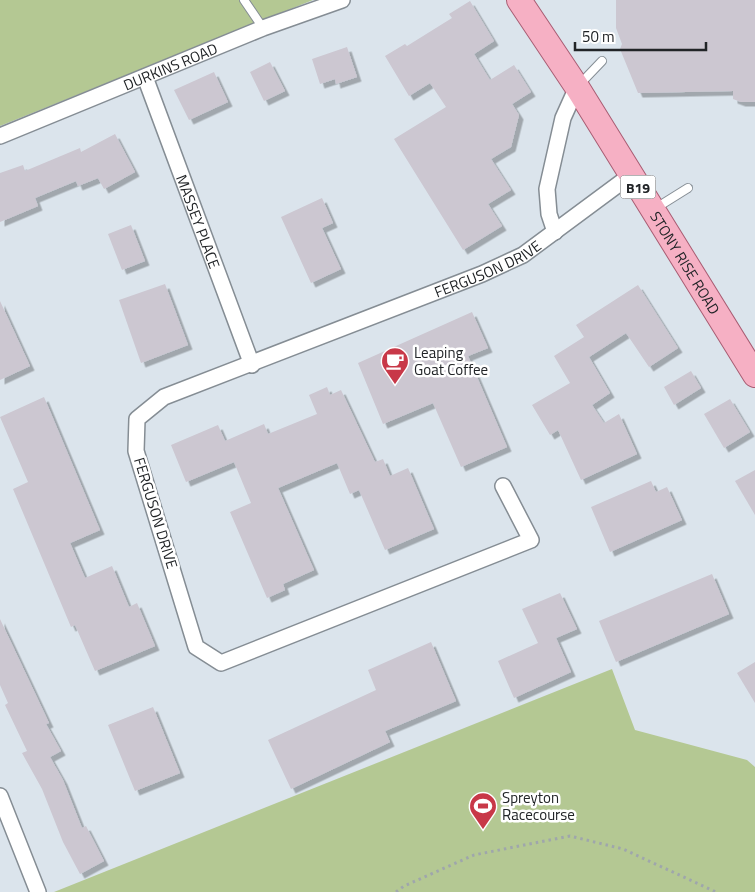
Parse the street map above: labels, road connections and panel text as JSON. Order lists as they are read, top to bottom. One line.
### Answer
{"streets":{"main road":["B19","STONY RISE ROAD"],"street":["DURKINS ROAD","MASSEY PLACE","FERGUSON DRIVE"]},"crossings":[["DURKINS ROAD","MASSEY PLACE"],["MASSEY PLACE","FERGUSON DRIVE"],["STONY RISE ROAD","FERGUSON DRIVE"]],"places":{"cafe":["Leaping Goat Coffee"],"sports":["Spreyton Racecourse"]},"scale_bar":"50 m"}
